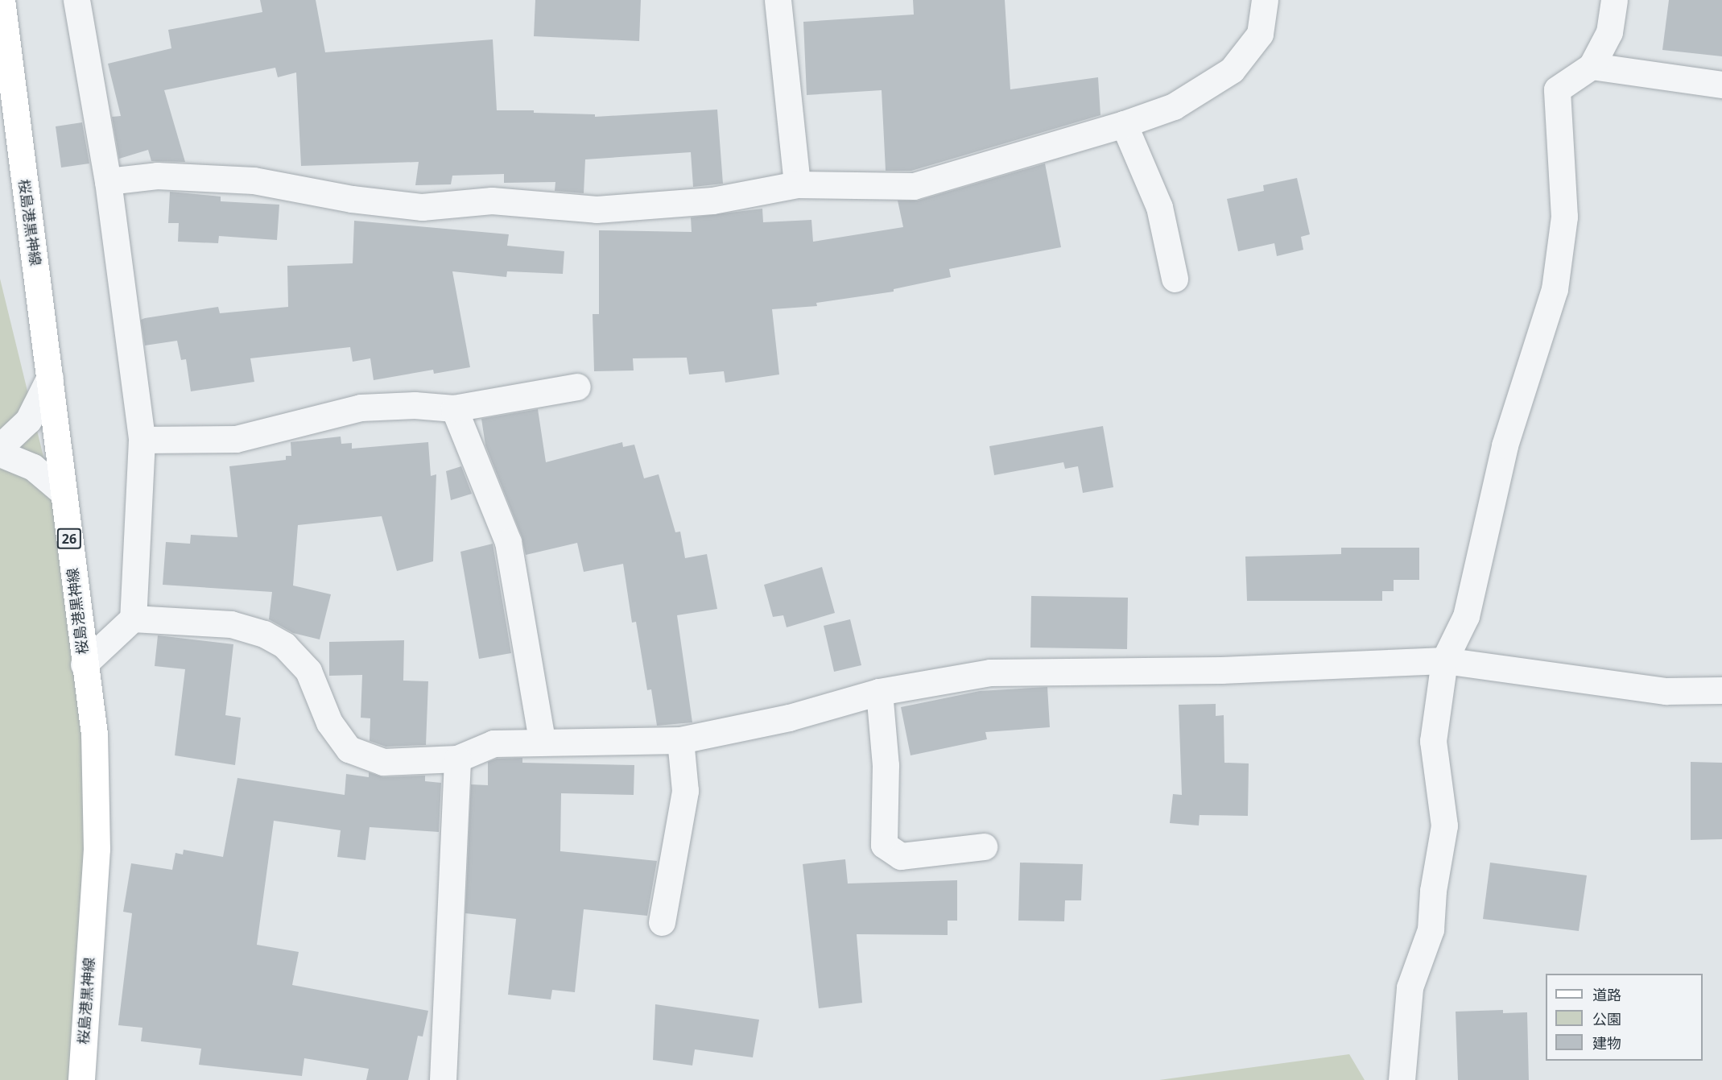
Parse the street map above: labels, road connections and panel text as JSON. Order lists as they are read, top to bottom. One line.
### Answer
{"streets":{"main road":["桜島港黒神線","26"]},"legend":["道路","公園","建物"]}
